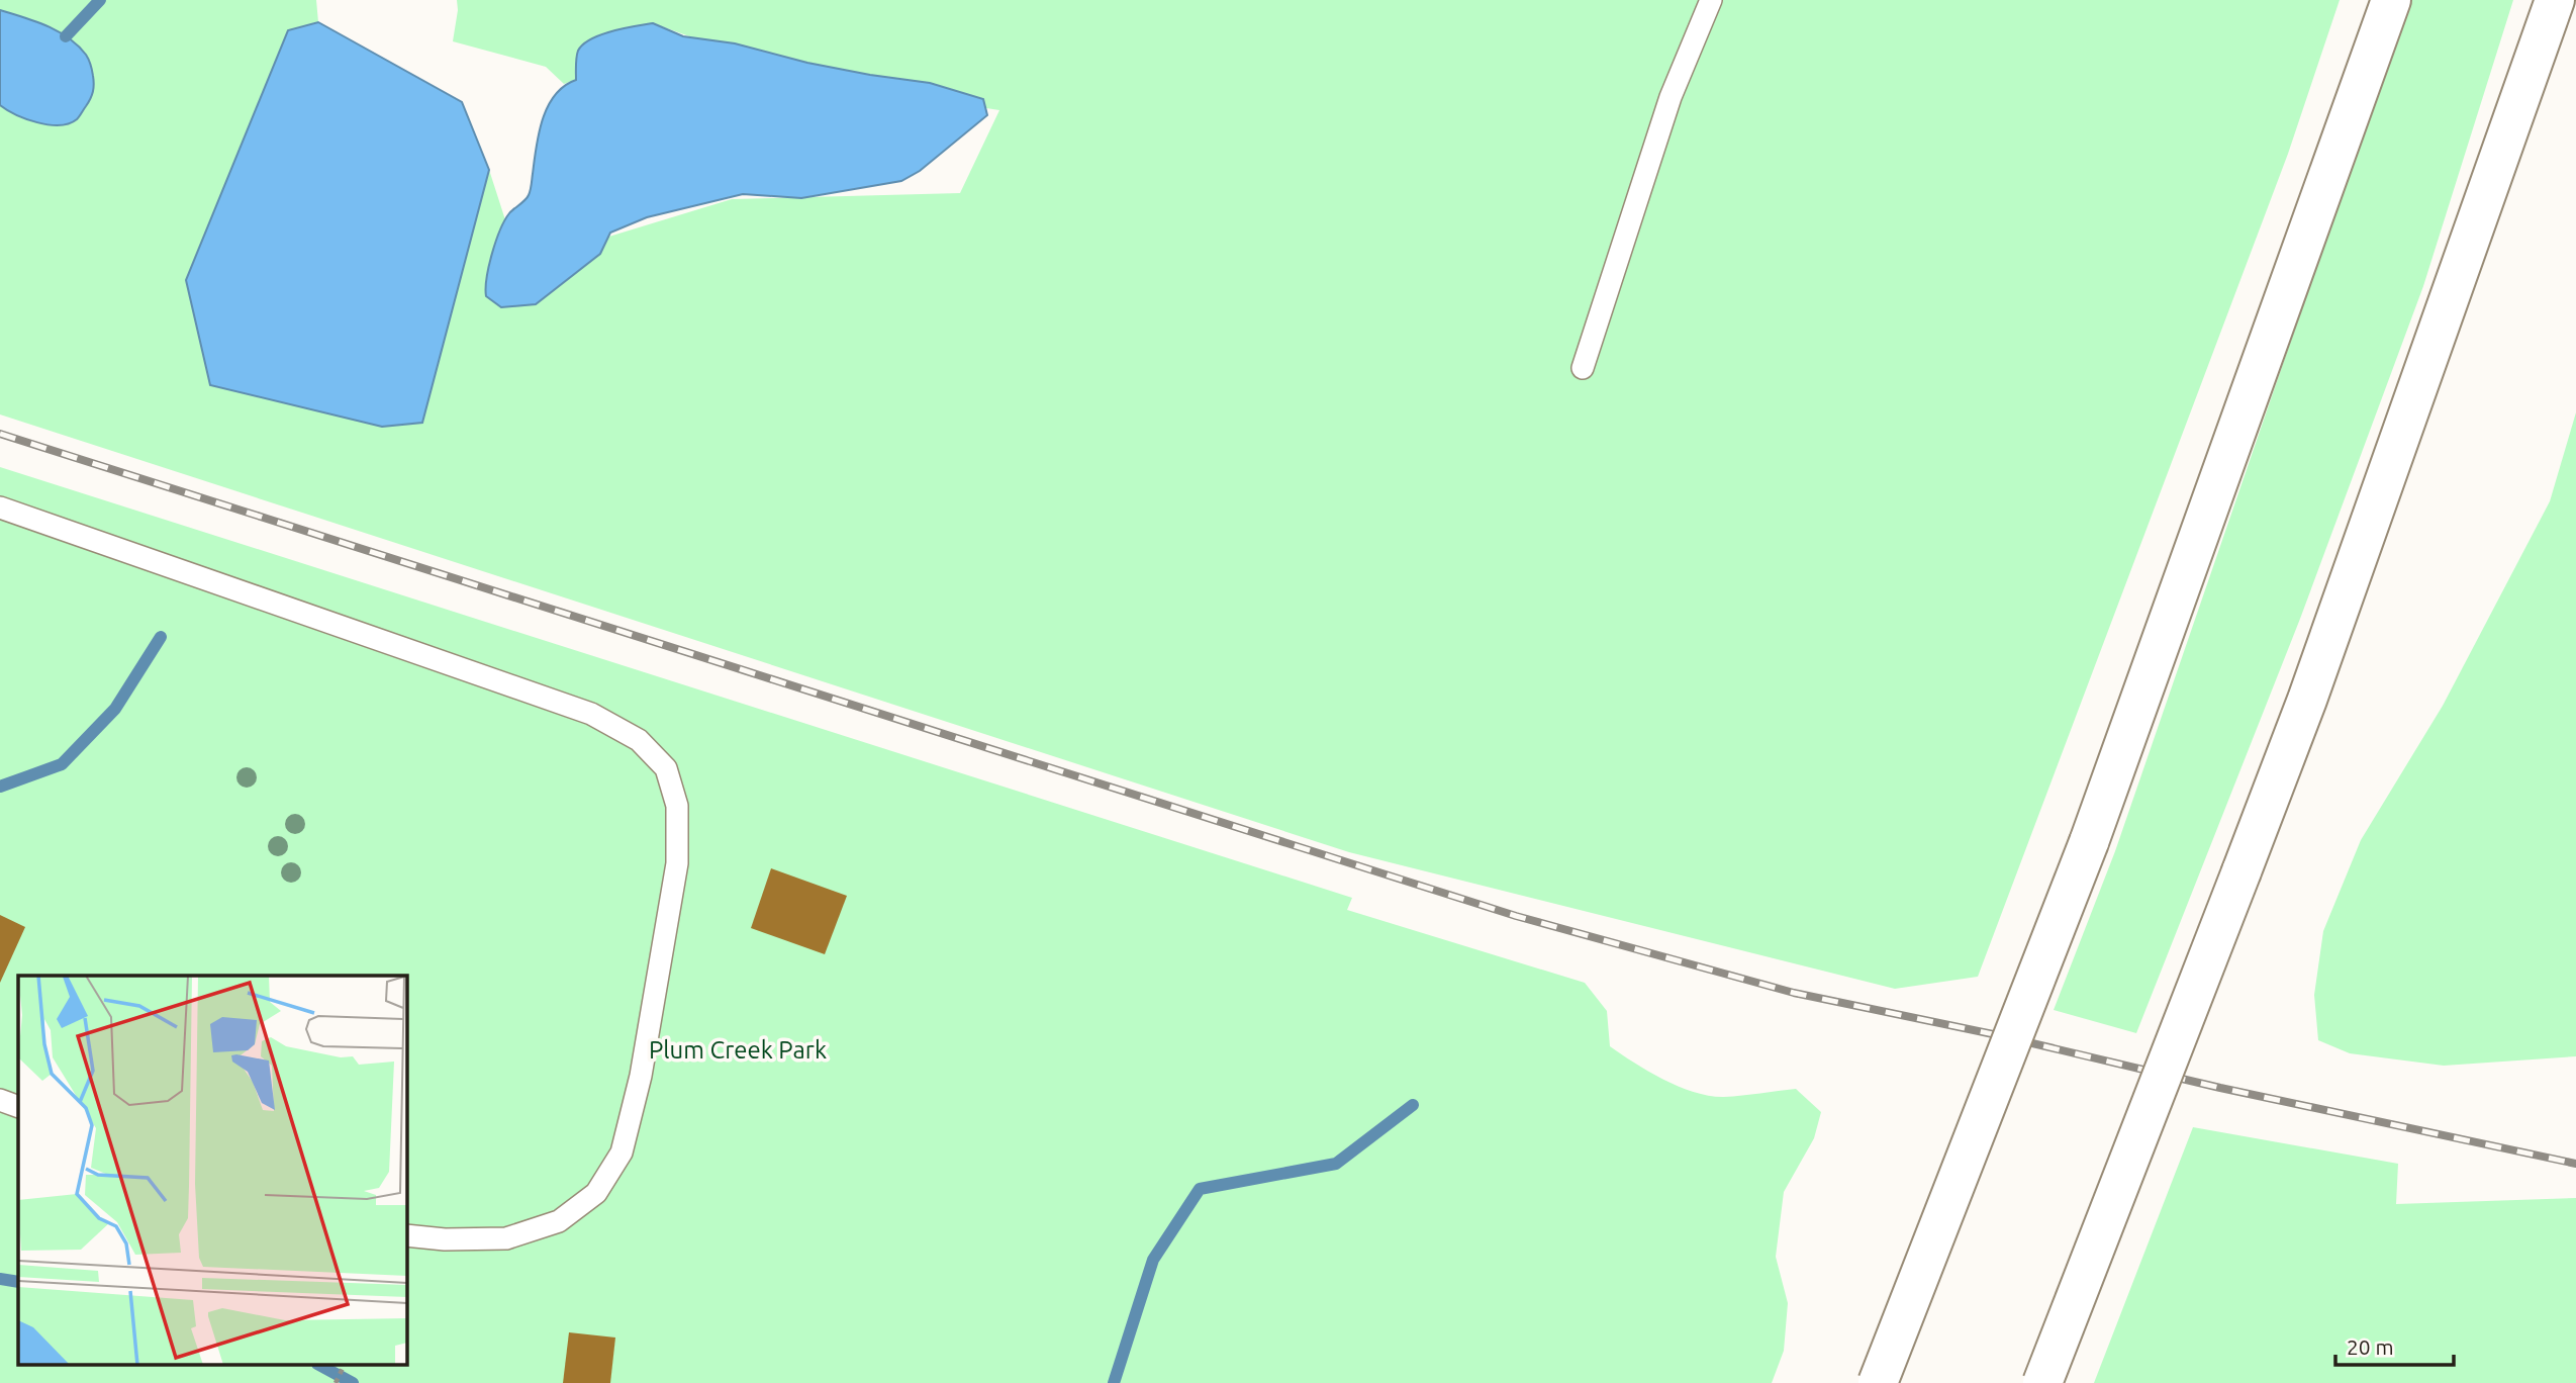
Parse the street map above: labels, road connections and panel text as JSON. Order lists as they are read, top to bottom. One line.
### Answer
{"parks":["Plum Creek Park"],"scale_bar":"20 m"}
